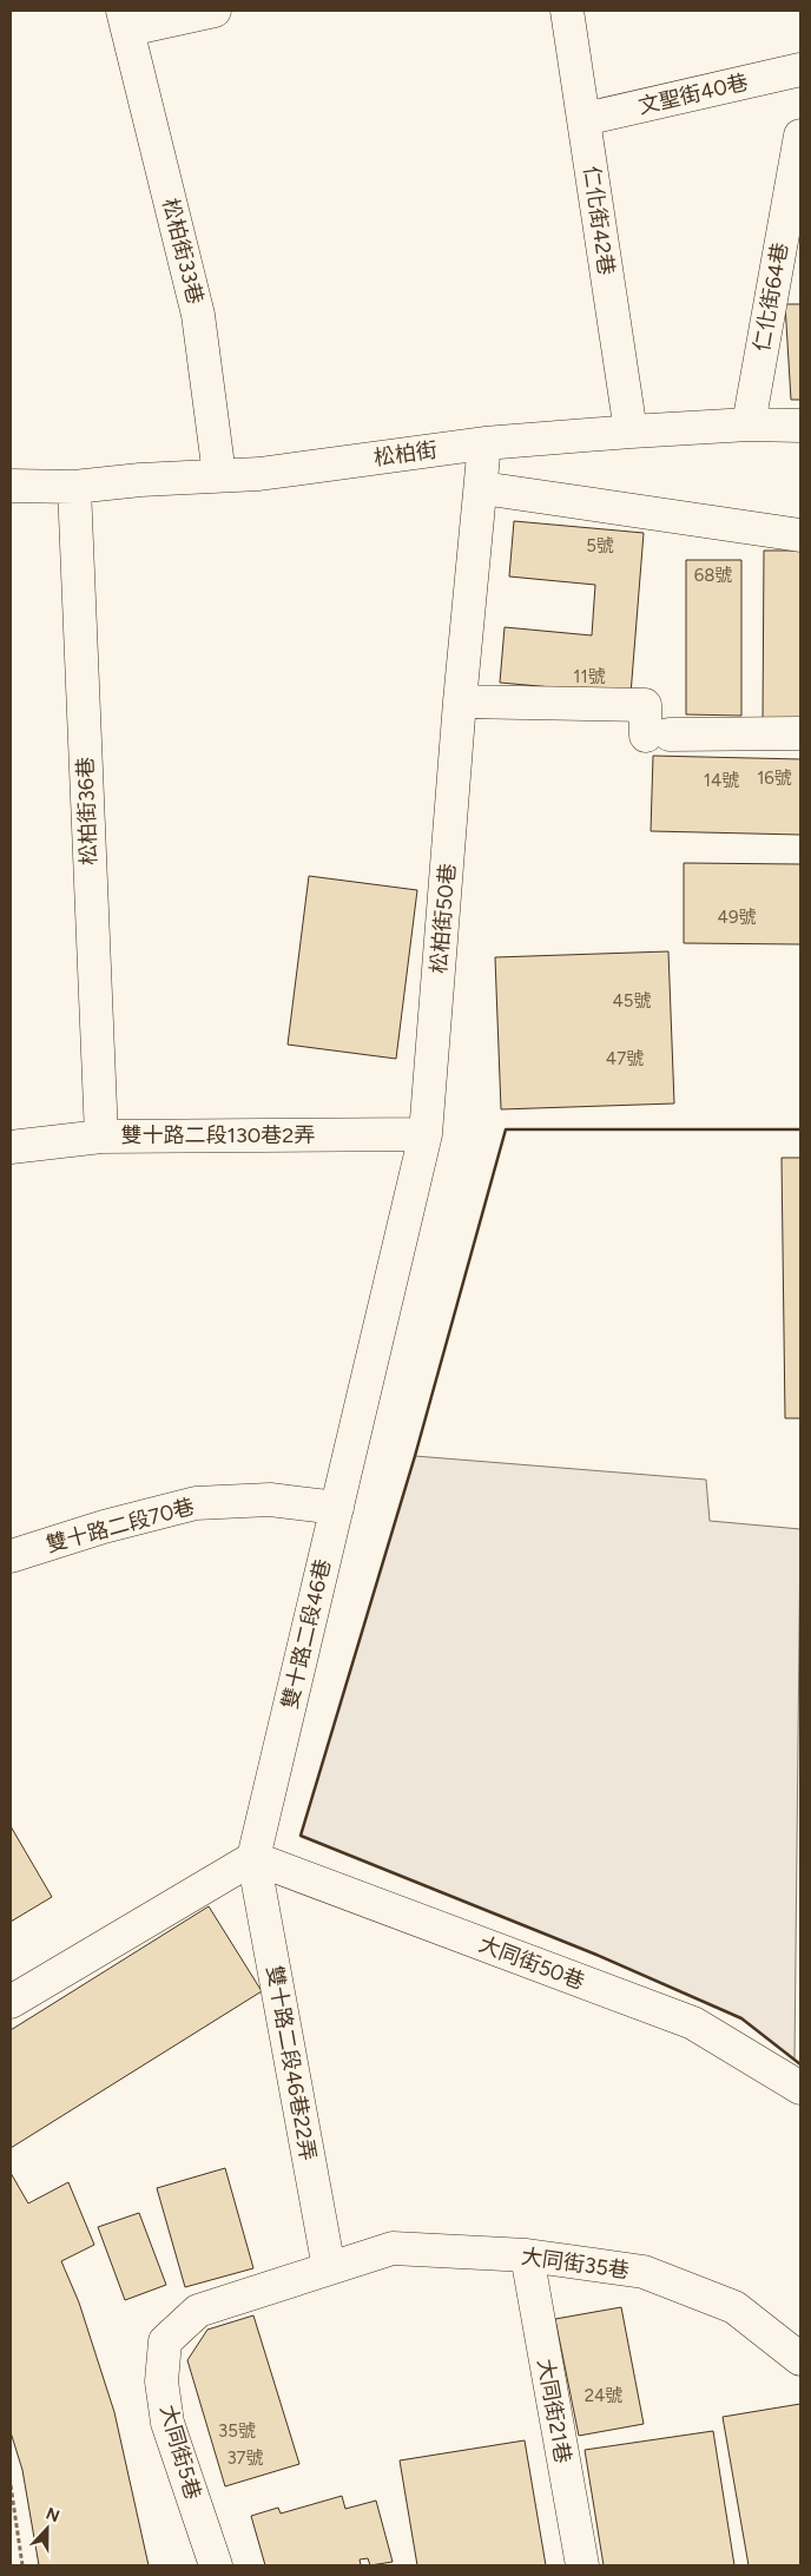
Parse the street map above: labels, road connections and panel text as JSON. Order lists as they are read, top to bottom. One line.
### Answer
{"streets":{"street":["文聖街40巷","仁化街42巷","松柏街33巷","仁化街64巷","松柏街","松柏街36巷","松柏街50巷","雙十路二段130巷2弄","雙十路二段70巷","雙十路二段46巷","大同街50巷","雙十路二段46巷22弄","大同街35巷","大同街21巷","大同街5巷"]},"crossings":[["文聖街40巷","仁化街42巷"],["仁化街42巷","松柏街"],["松柏街33巷","松柏街"],["仁化街64巷","松柏街"],["松柏街","松柏街36巷"],["松柏街","松柏街50巷"],["松柏街36巷","雙十路二段130巷2弄"],["松柏街50巷","雙十路二段130巷2弄"],["松柏街50巷","雙十路二段46巷"],["雙十路二段130巷2弄","雙十路二段46巷"],["雙十路二段70巷","雙十路二段46巷"],["雙十路二段46巷","大同街50巷"],["雙十路二段46巷","雙十路二段46巷22弄"],["大同街50巷","雙十路二段46巷22弄"],["雙十路二段46巷22弄","大同街35巷"],["雙十路二段46巷22弄","大同街5巷"],["大同街35巷","大同街21巷"],["大同街35巷","大同街5巷"]],"house_numbers":["5號","68號","11號","16號","14號","49號","45號","47號","24號","35號","37號"],"north":"top"}
